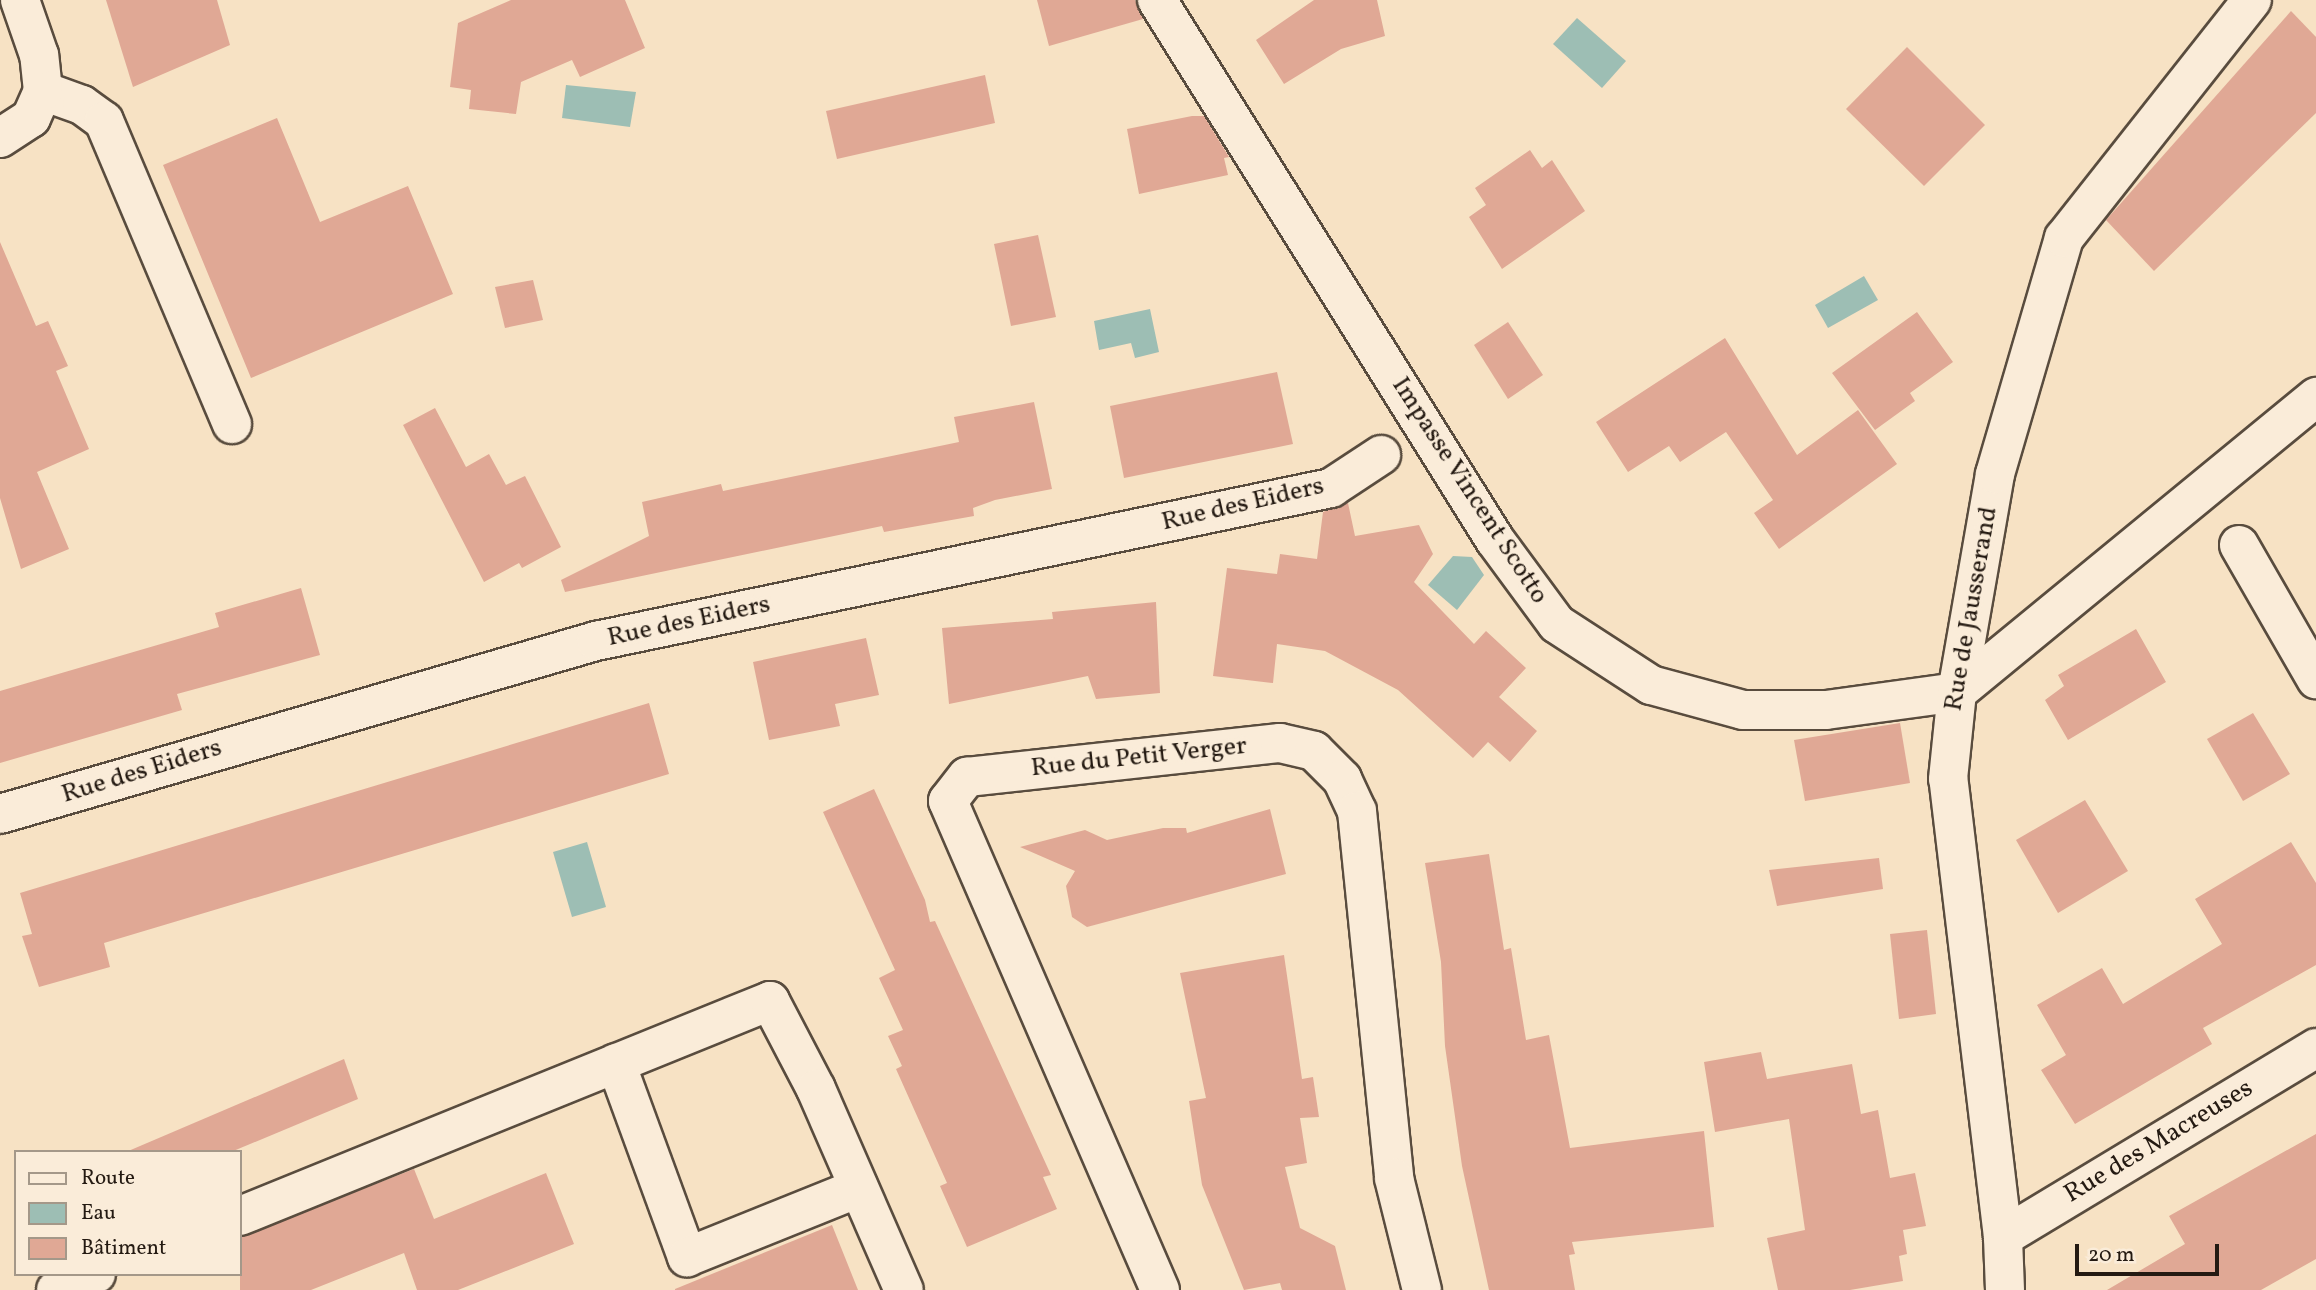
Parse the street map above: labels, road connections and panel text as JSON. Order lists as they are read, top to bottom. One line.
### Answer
{"streets":{"street":["Impasse Vincent Scotto","Rue des Eiders","Rue de Jausserand","Rue du Petit Verger","Rue des Macreuses"]},"crossings":[["Impasse Vincent Scotto","Rue de Jausserand"],["Rue de Jausserand","Rue des Macreuses"]],"legend":["Route","Eau","Bâtiment"],"scale_bar":"20 m"}
